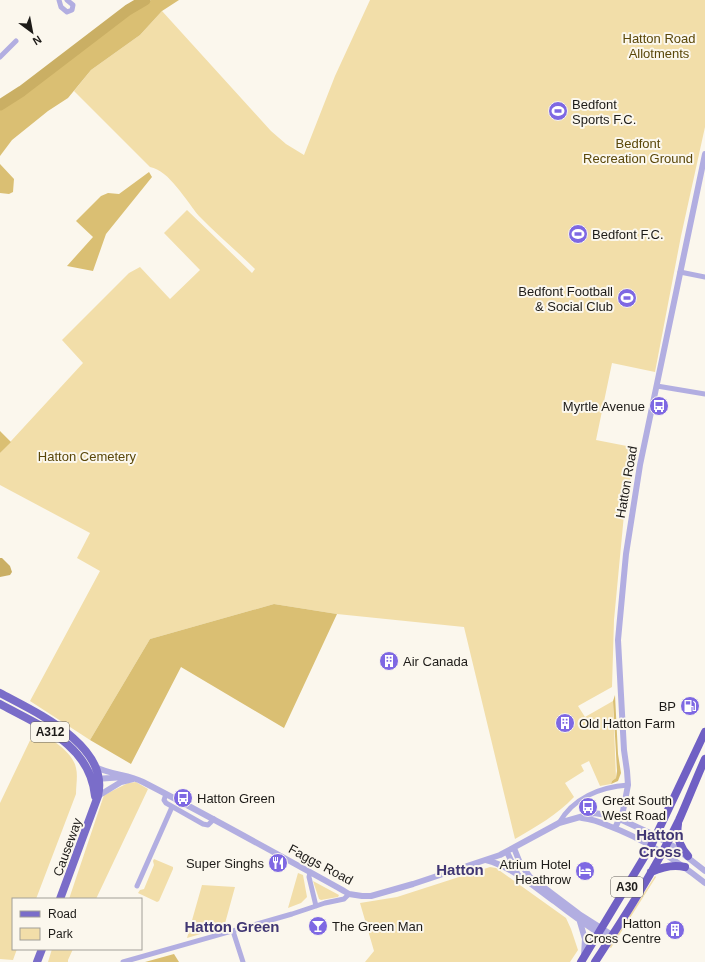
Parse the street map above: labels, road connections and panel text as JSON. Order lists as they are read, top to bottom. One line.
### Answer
{"streets":{"highway":["A30"],"main road":["A312","Causeway"],"street":["Hatton Road","Faggs Road"]},"crossings":[["Hatton Road","Faggs Road"],["A312","Causeway"],["A312","Faggs Road"],["Causeway","Faggs Road"],["Faggs Road","A30"]],"districts":["Hatton Cross","Hatton","Hatton Green"],"parks":["Hatton Road Allotments","Bedfont Recreation Ground","Hatton Cemetery"],"places":{"sports":["Bedfont Sports F.C.","Bedfont F.C.","Bedfont Football & Social Club"],"bus stop":["Myrtle Avenue","Hatton Green","Great South West Road"],"building":["Air Canada","Old Hatton Farm","Hatton Cross Centre"],"fuel station":["BP"],"restaurant":["Super Singhs"],"hotel":["Atrium Hotel Heathrow"],"bar":["The Green Man"]},"legend":["Road","Park"],"north":"bottom right"}
